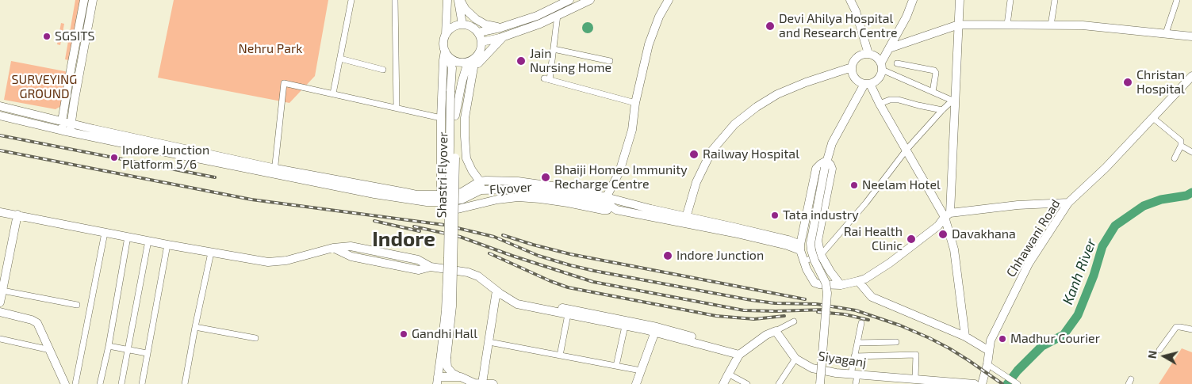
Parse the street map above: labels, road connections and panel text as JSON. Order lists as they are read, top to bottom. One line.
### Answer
{"streets":{"street":["Shastri Flyover","Flyover","Chhawani Road","Siyaganj"]},"crossings":[["Shastri Flyover","Flyover"]],"districts":["Indore"],"water":["Kanh River"],"parks":["Nehru Park","SURVEYING GROUND"],"places":["Devi Ahilya Hospital and Research Centre","SGSITS","Jain Nursing Home","Christan Hospital","Railway Hospital","Indore Junction Platform 5/6","Bhaiji Homeo Immunity Recharge Centre","Neelam Hotel","Tata industry","Davakhana","Rai Health Clinic","Indore Junction","Gandhi Hall","Madhur Courier"],"north":"left"}
